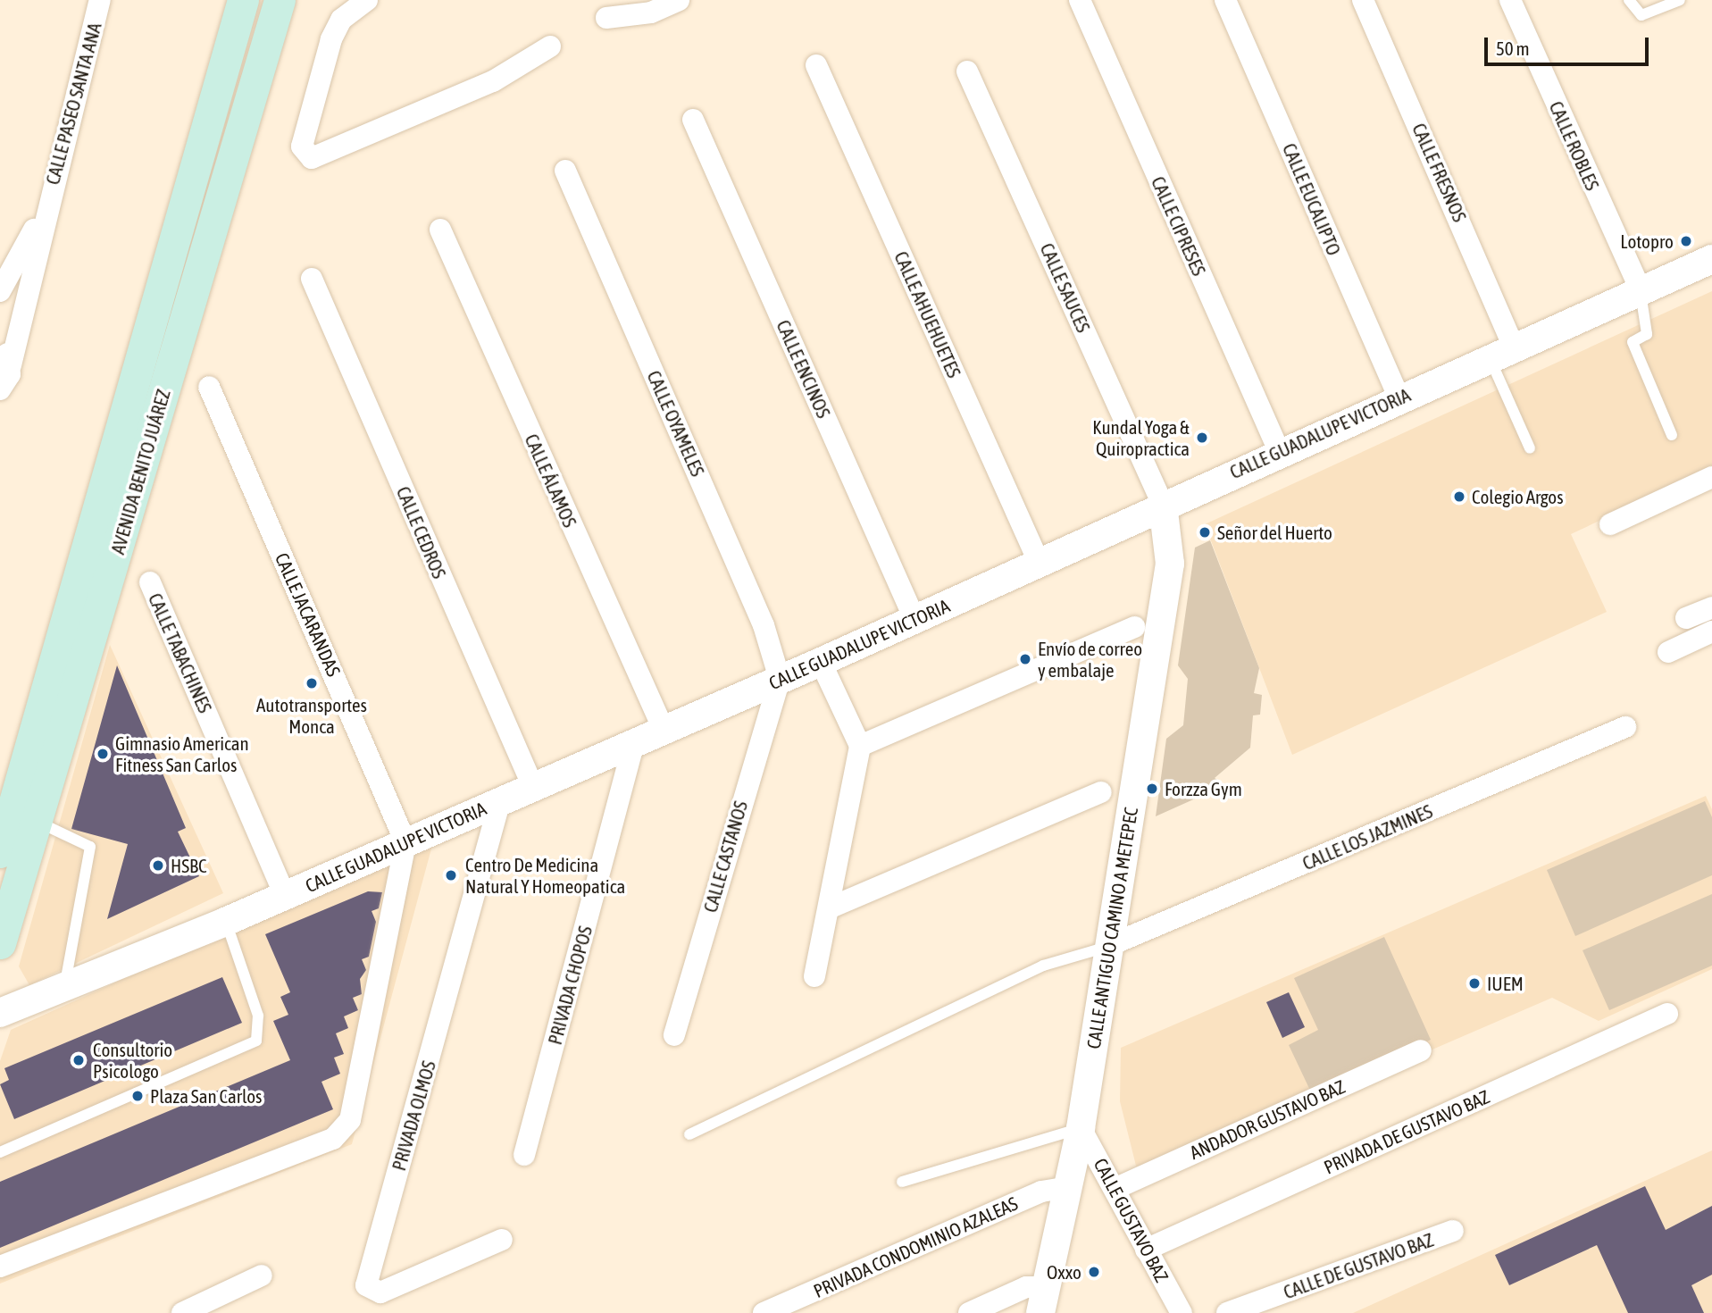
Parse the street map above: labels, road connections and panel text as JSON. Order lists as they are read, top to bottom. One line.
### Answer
{"streets":{"main road":["AVENIDA BENITO JUÁREZ"],"street":["CALLE PASEO SANTA ANA","CALLE ROBLES","CALLE FRESNOS","CALLE EUCALIPTO","CALLE CIPRESES","CALLE SAUCES","CALLE AHUEHUETES","CALLE ENCINOS","CALLE OYAMELES","CALLE GUADALUPE VICTORIA","CALLE ÁLAMOS","CALLE CEDROS","CALLE JACARANDAS","CALLE TABACHINES","CALLE LOS JAZMINES","CALLE CASTANOS","CALLE ANTIGUO CAMINO A METEPEC","PRIVADA CHOPOS","PRIVADA OLMOS","ANDADOR GUSTAVO BAZ","PRIVADA DE GUSTAVO BAZ","CALLE GUSTAVO BAZ","PRIVADA CONDOMINIO AZALEAS","CALLE DE GUSTAVO BAZ"]},"crossings":[["CALLE ROBLES","CALLE GUADALUPE VICTORIA"],["CALLE FRESNOS","CALLE GUADALUPE VICTORIA"],["CALLE EUCALIPTO","CALLE GUADALUPE VICTORIA"],["CALLE CIPRESES","CALLE GUADALUPE VICTORIA"],["CALLE SAUCES","CALLE GUADALUPE VICTORIA"],["CALLE SAUCES","CALLE ANTIGUO CAMINO A METEPEC"],["CALLE AHUEHUETES","CALLE GUADALUPE VICTORIA"],["CALLE ENCINOS","CALLE GUADALUPE VICTORIA"],["CALLE OYAMELES","CALLE GUADALUPE VICTORIA"],["CALLE OYAMELES","CALLE CASTANOS"],["CALLE GUADALUPE VICTORIA","CALLE ÁLAMOS"],["CALLE GUADALUPE VICTORIA","CALLE CEDROS"],["CALLE GUADALUPE VICTORIA","CALLE JACARANDAS"],["CALLE GUADALUPE VICTORIA","CALLE TABACHINES"],["CALLE GUADALUPE VICTORIA","CALLE CASTANOS"],["CALLE GUADALUPE VICTORIA","CALLE ANTIGUO CAMINO A METEPEC"],["CALLE GUADALUPE VICTORIA","PRIVADA CHOPOS"],["CALLE GUADALUPE VICTORIA","PRIVADA OLMOS"],["CALLE LOS JAZMINES","CALLE ANTIGUO CAMINO A METEPEC"],["CALLE ANTIGUO CAMINO A METEPEC","CALLE GUSTAVO BAZ"],["CALLE ANTIGUO CAMINO A METEPEC","PRIVADA CONDOMINIO AZALEAS"],["ANDADOR GUSTAVO BAZ","CALLE GUSTAVO BAZ"],["PRIVADA DE GUSTAVO BAZ","CALLE GUSTAVO BAZ"]],"places":["Lotopro","Kundal Yoga & Quiropractica","Colegio Argos","Señor del Huerto","Envío de correo y embalaje","Autotransportes Monca","Gimnasio American Fitness San Carlos","Forzza Gym","HSBC","Centro De Medicina Natural Y Homeopatica","IUEM","Consultorio Psicologo","Plaza San Carlos","Oxxo"],"scale_bar":"50 m"}
